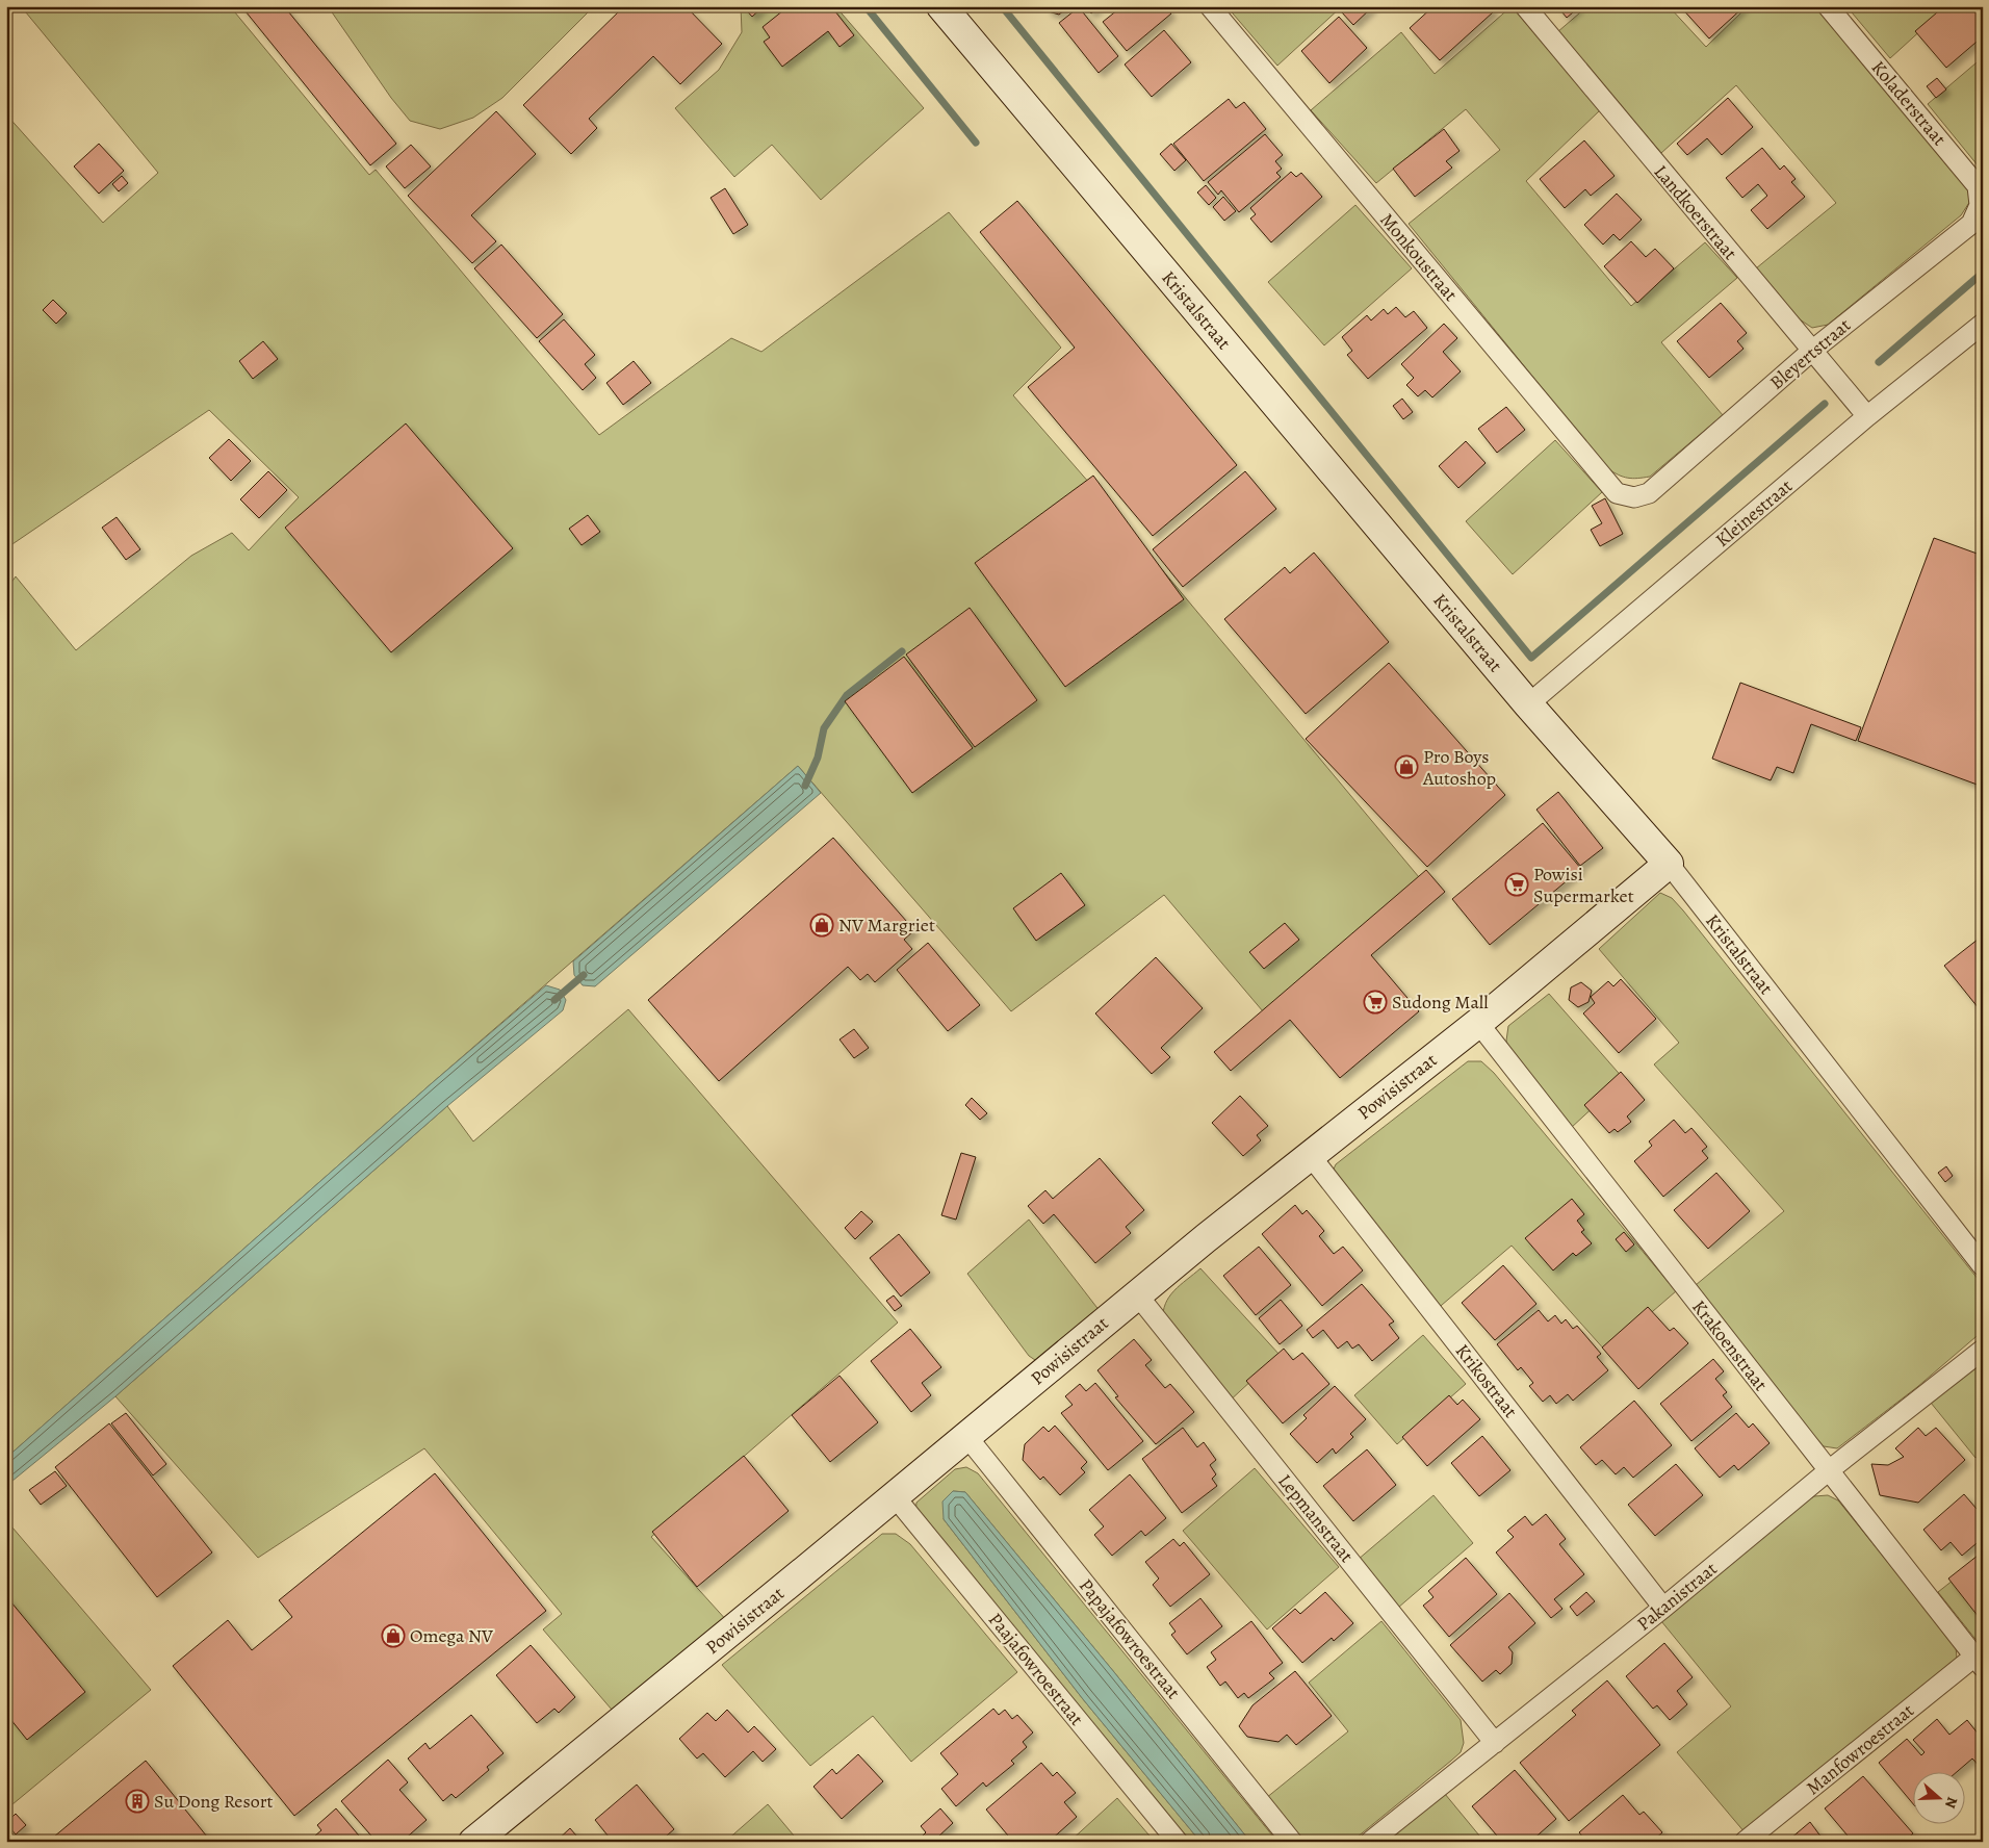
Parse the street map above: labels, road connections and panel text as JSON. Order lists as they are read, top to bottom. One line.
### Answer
{"streets":{"street":["Koladerstraat","Landkoerstraat","Monkoustraat","Kristalstraat","Bleyertstraat","Kleinestraat","Powisistraat","Krakoenstraat","Krikostraat","Lepmanstraat","Pakanistraat","Papajafowroestraat","Paajafowroestraat","Manfowroestraat"]},"crossings":[["Koladerstraat","Bleyertstraat"],["Landkoerstraat","Bleyertstraat"],["Landkoerstraat","Kleinestraat"],["Monkoustraat","Bleyertstraat"],["Kristalstraat","Kleinestraat"],["Kristalstraat","Powisistraat"],["Powisistraat","Krakoenstraat"],["Powisistraat","Krikostraat"],["Powisistraat","Lepmanstraat"],["Powisistraat","Papajafowroestraat"],["Powisistraat","Paajafowroestraat"],["Krakoenstraat","Pakanistraat"],["Krakoenstraat","Manfowroestraat"],["Krikostraat","Pakanistraat"],["Lepmanstraat","Pakanistraat"]],"places":{"shop":["Pro Boys Autoshop","NV Margriet","Omega NV"],"supermarket":["Powisi Supermarket","Sudong Mall"],"building":["Su Dong Resort"]},"north":"right"}
